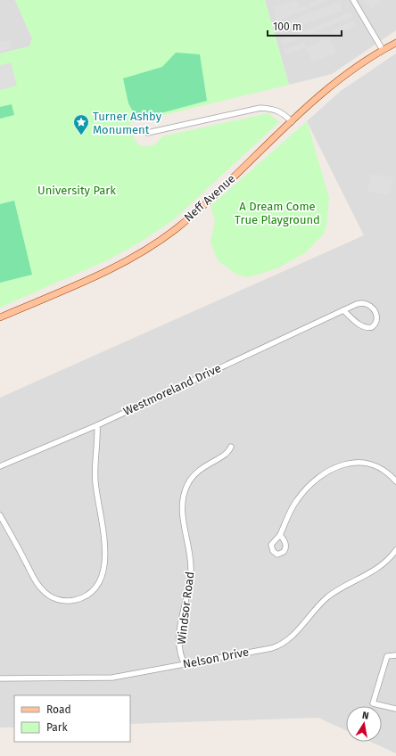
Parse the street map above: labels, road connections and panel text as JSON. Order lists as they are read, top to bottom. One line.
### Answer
{"streets":{"main road":["Neff Avenue"],"street":["Westmoreland Drive","Windsor Road","Nelson Drive"]},"crossings":[["Windsor Road","Nelson Drive"]],"parks":["University Park","A Dream Come True Playground"],"places":{"place":["Turner Ashby Monument"]},"legend":["Road","Park"],"scale_bar":"100 m","north":"top"}
